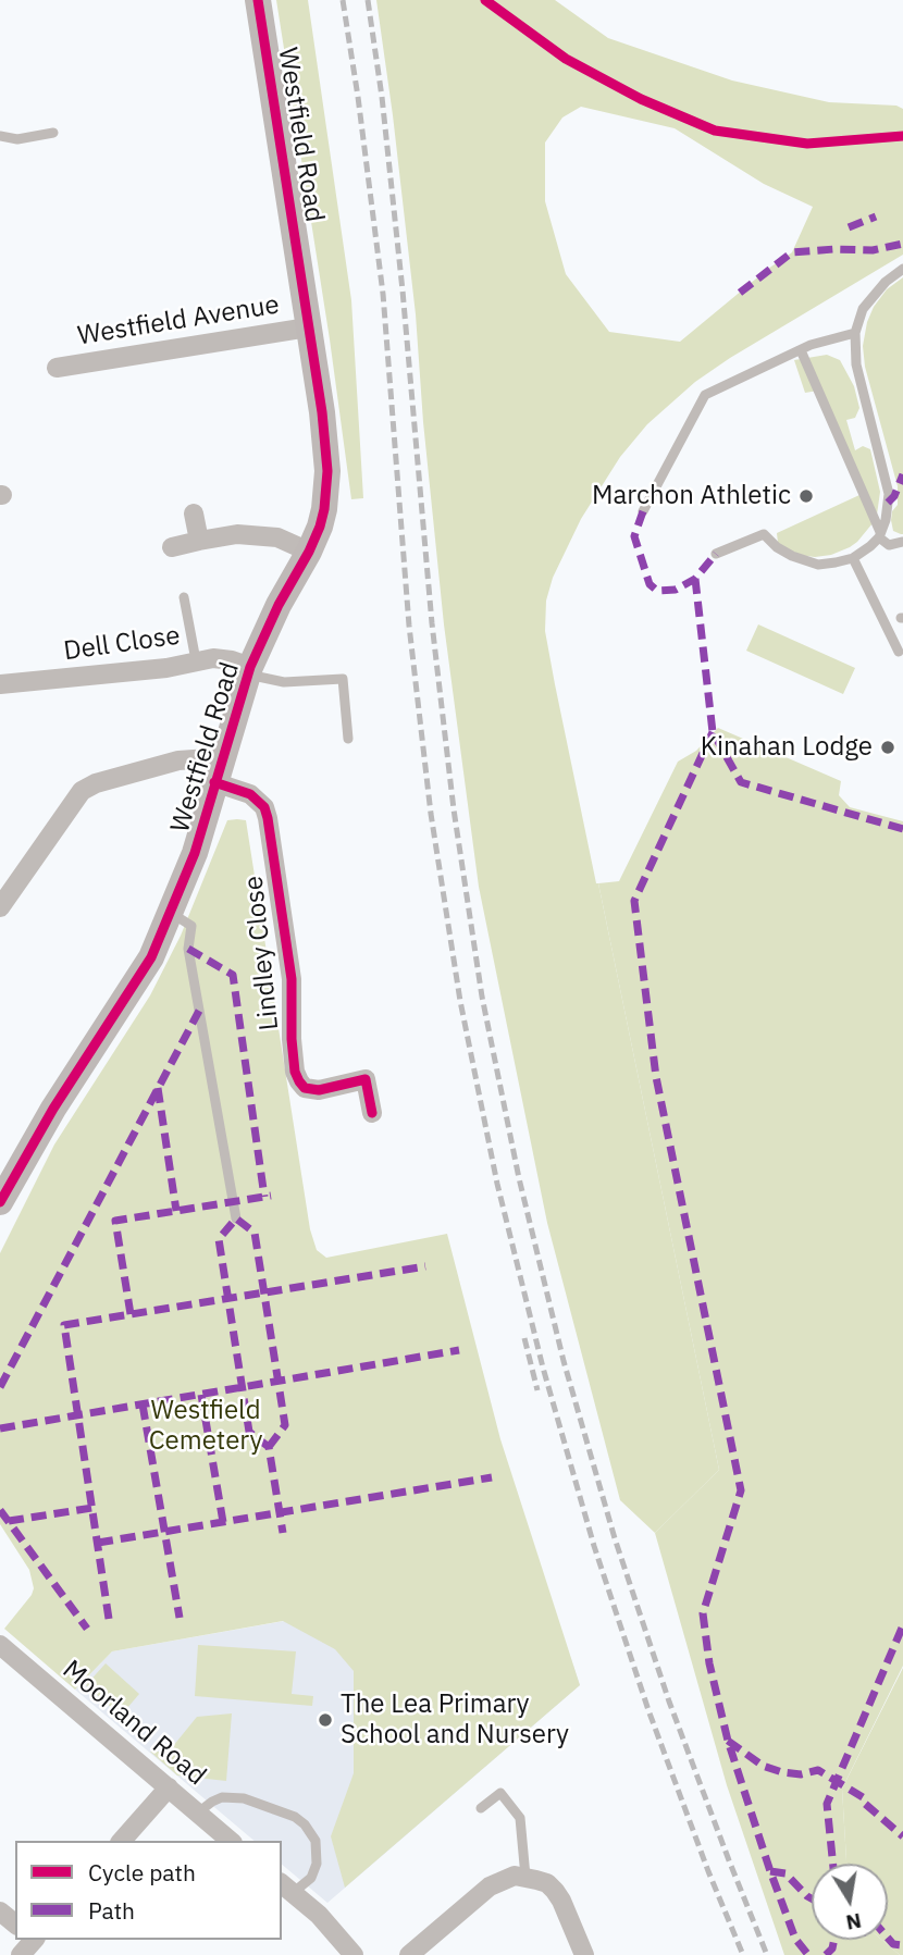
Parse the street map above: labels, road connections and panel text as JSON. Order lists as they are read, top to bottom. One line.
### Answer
{"streets":{"street":["Westfield Road","Westfield Avenue","Dell Close","Lindley Close","Moorland Road"]},"crossings":[["Westfield Road","Westfield Avenue"],["Westfield Road","Dell Close"],["Westfield Road","Lindley Close"]],"parks":["Westfield Cemetery"],"places":["Marchon Athletic","Kinahan Lodge","The Lea Primary School and Nursery"],"legend":["Cycle path","Path"],"north":"bottom"}
